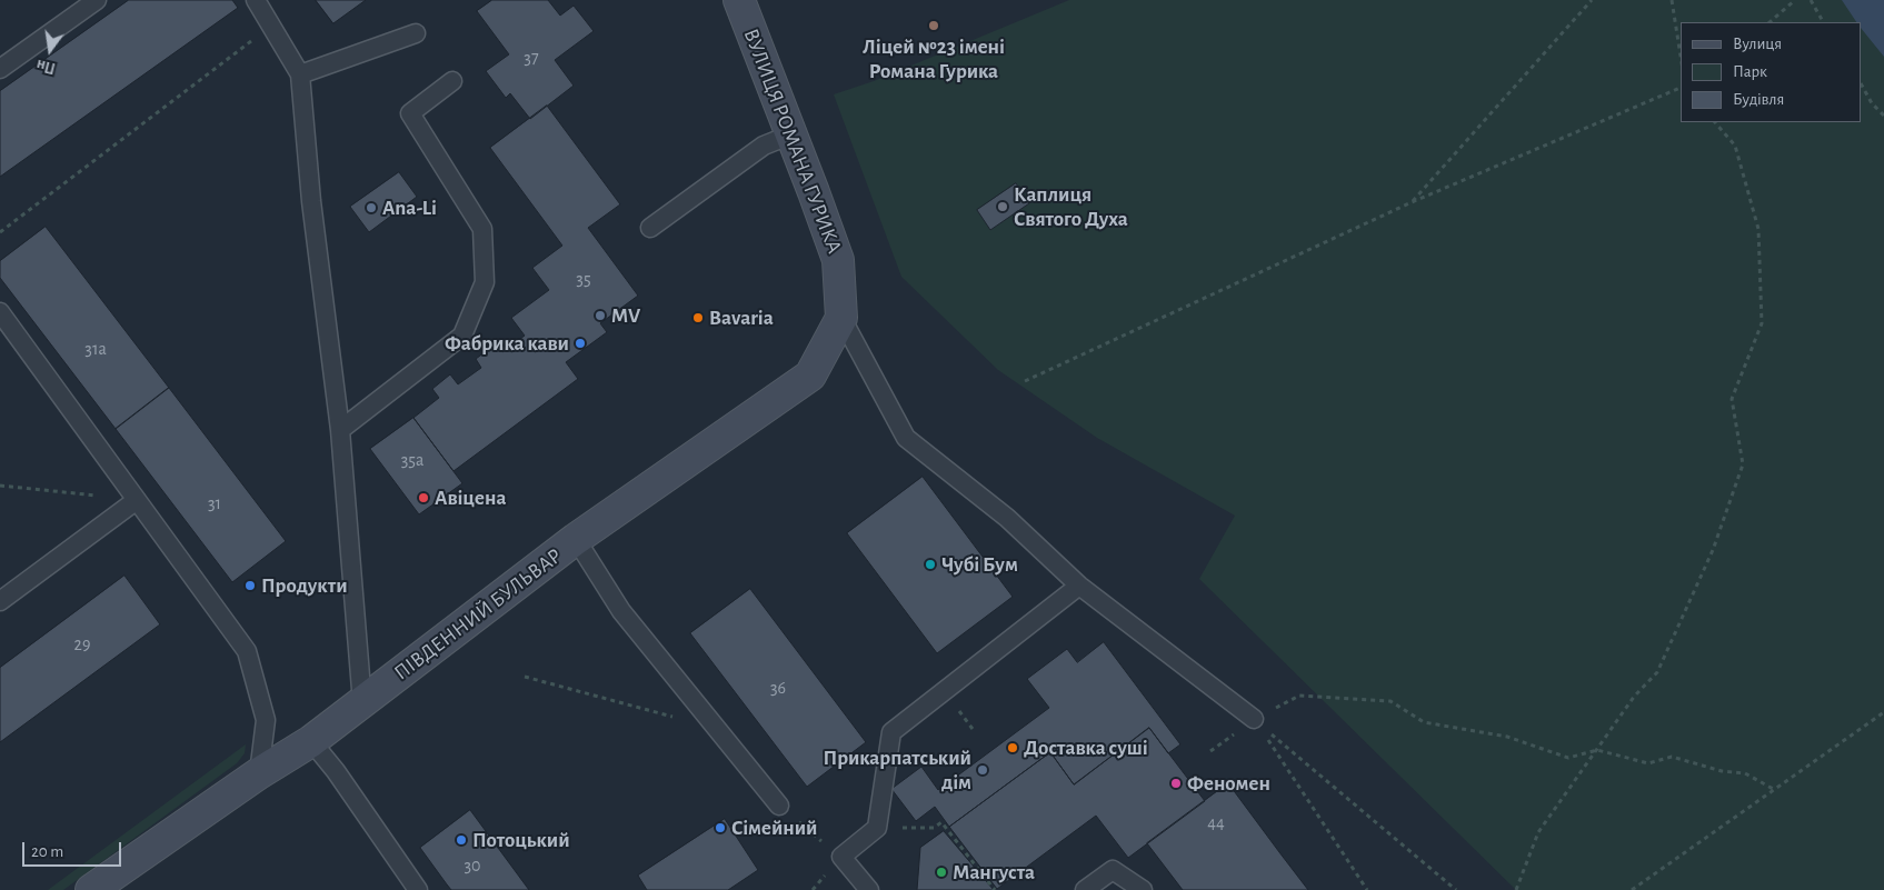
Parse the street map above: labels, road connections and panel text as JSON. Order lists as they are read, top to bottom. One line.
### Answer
{"streets":{"main road":["ВУЛИЦЯ РОМАНА ГУРИКА","ПІВДЕННИЙ БУЛЬВАР"]},"crossings":[["ВУЛИЦЯ РОМАНА ГУРИКА","ПІВДЕННИЙ БУЛЬВАР"]],"places":["Ліцей №23 імені Романа Гурика","Каплиця Святого Духа","Ana-Li","MV","Bavaria","Фабрика кави","Авіцена","Чубі Бум","Продукти","Доставка суші","Прикарпатський дім","Феномен","Сімейний","Потоцький","Мангуста"],"house_numbers":["37","35","31а","35а","31","29","36","44","30"],"legend":["Вулиця","Парк","Будівля"],"scale_bar":"20 m","north":"bottom"}
